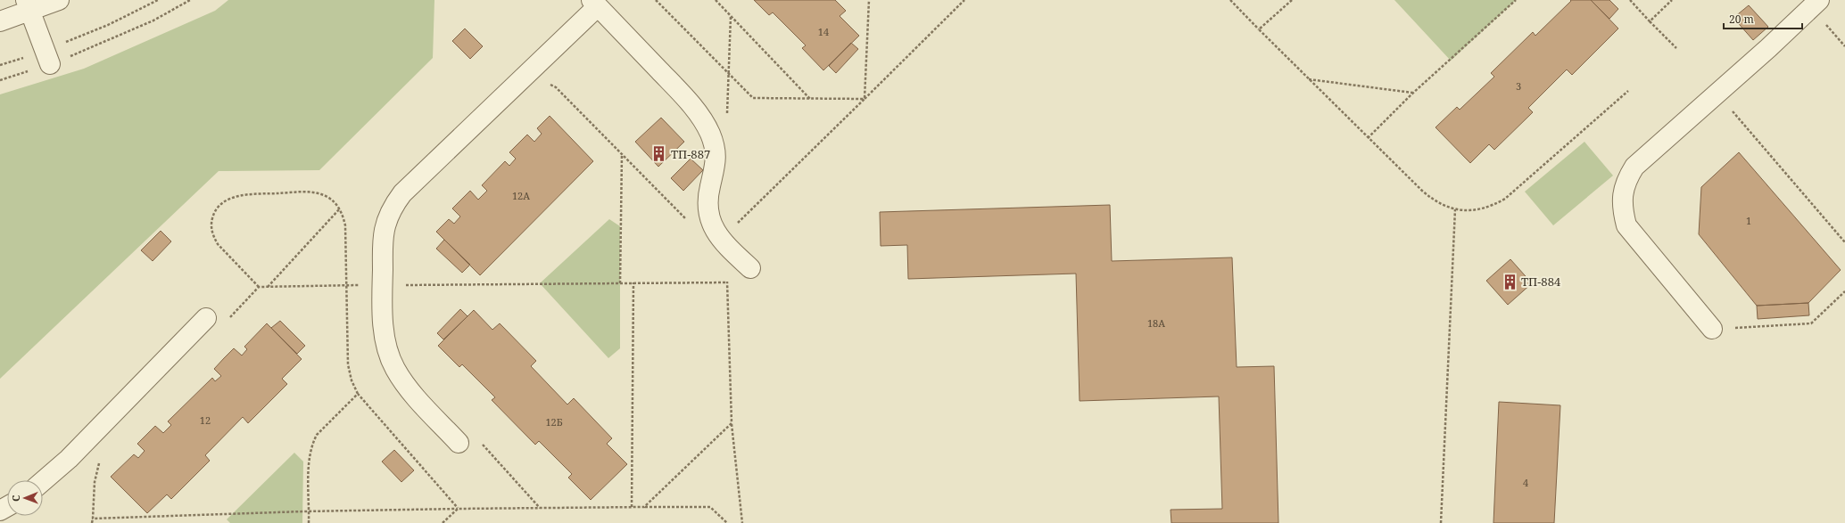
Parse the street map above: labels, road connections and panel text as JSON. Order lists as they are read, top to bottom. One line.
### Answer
{"places":{"building":["ТП-887","ТП-884"]},"house_numbers":["14","3","12А","1","18А","12","12Б","4"],"scale_bar":"20 m","north":"left"}
